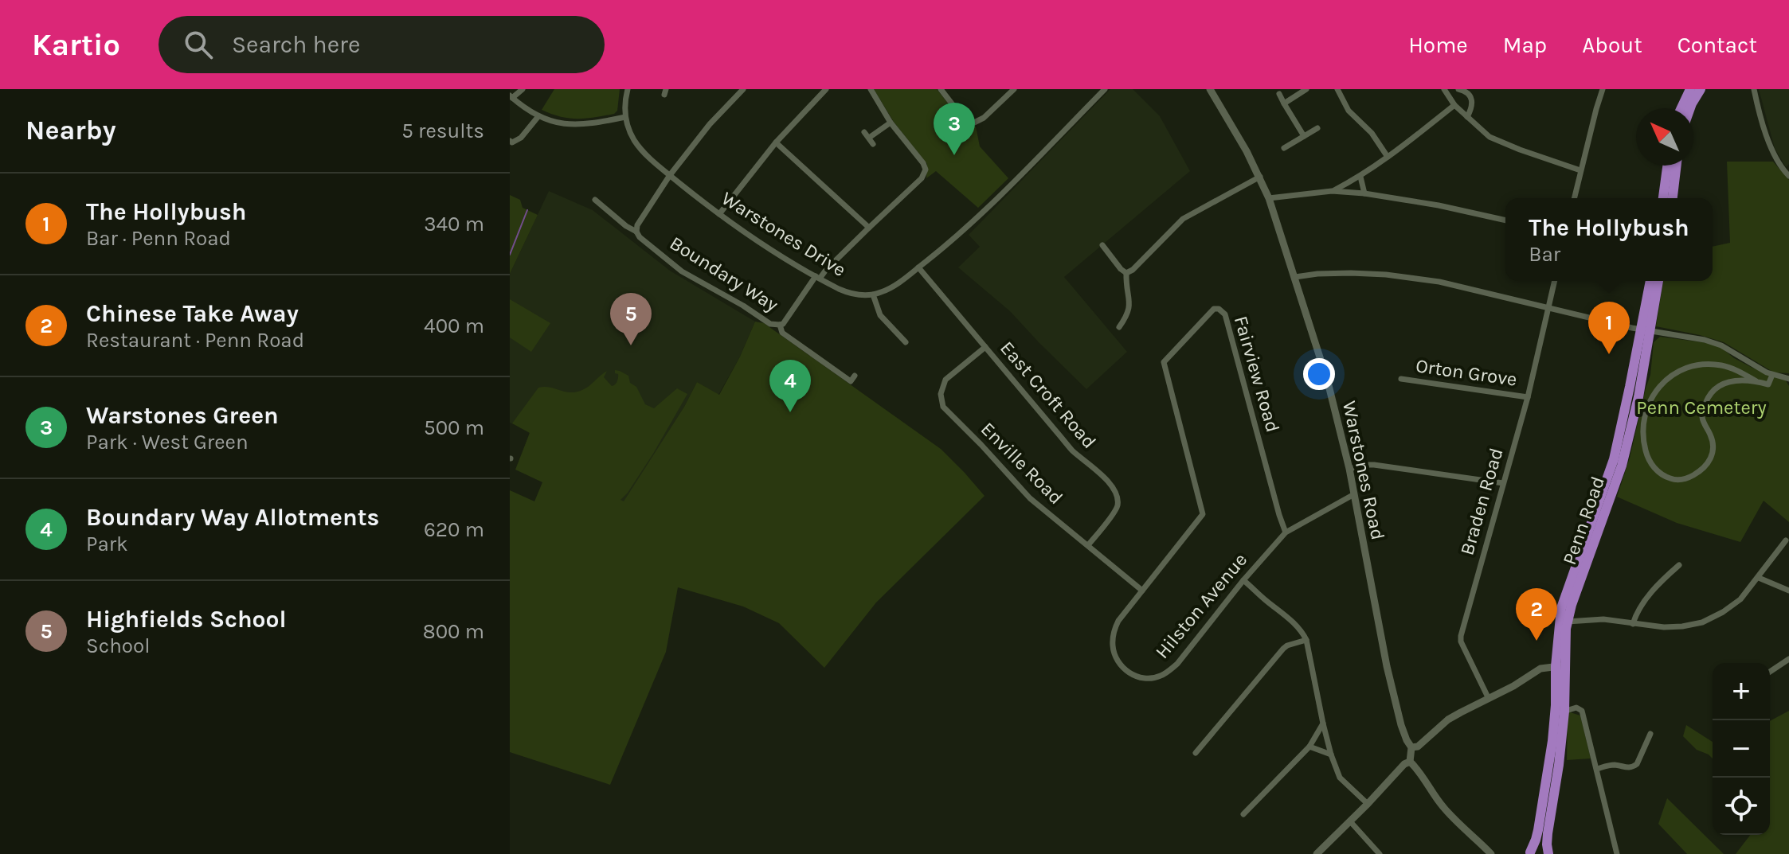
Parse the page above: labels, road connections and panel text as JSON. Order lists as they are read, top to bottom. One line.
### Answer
{"streets":{"highway":["Penn Road"],"street":["Warstones Drive","Boundary Way","Orton Grove","Fairview Road","East Croft Road","Enville Road","Warstones Road","Braden Road","Hilston Avenue"]},"crossings":[["Orton Grove","Braden Road"],["Fairview Road","Hilston Avenue"],["East Croft Road","Enville Road"],["Enville Road","Hilston Avenue"],["Warstones Road","Hilston Avenue"]],"parks":["Penn Cemetery"],"north":"top left","page":{"header":"Kartio","search":"Search here","nav":["Home","Map","About","Contact"],"heading":["Nearby","5 results"],"pins":["3","5","1","4","2"],"list":[{"mark":"1","name":"The Hollybush","note":"Bar · Penn Road","value":"340 m"},{"mark":"2","name":"Chinese Take Away","note":"Restaurant · Penn Road","value":"400 m"},{"mark":"3","name":"Warstones Green","note":"Park · West Green","value":"500 m"},{"mark":"4","name":"Boundary Way Allotments","note":"Park","value":"620 m"},{"mark":"5","name":"Highfields School","note":"School","value":"800 m"}],"popup":["The Hollybush","Bar"],"map_buttons":["+","−"]}}
